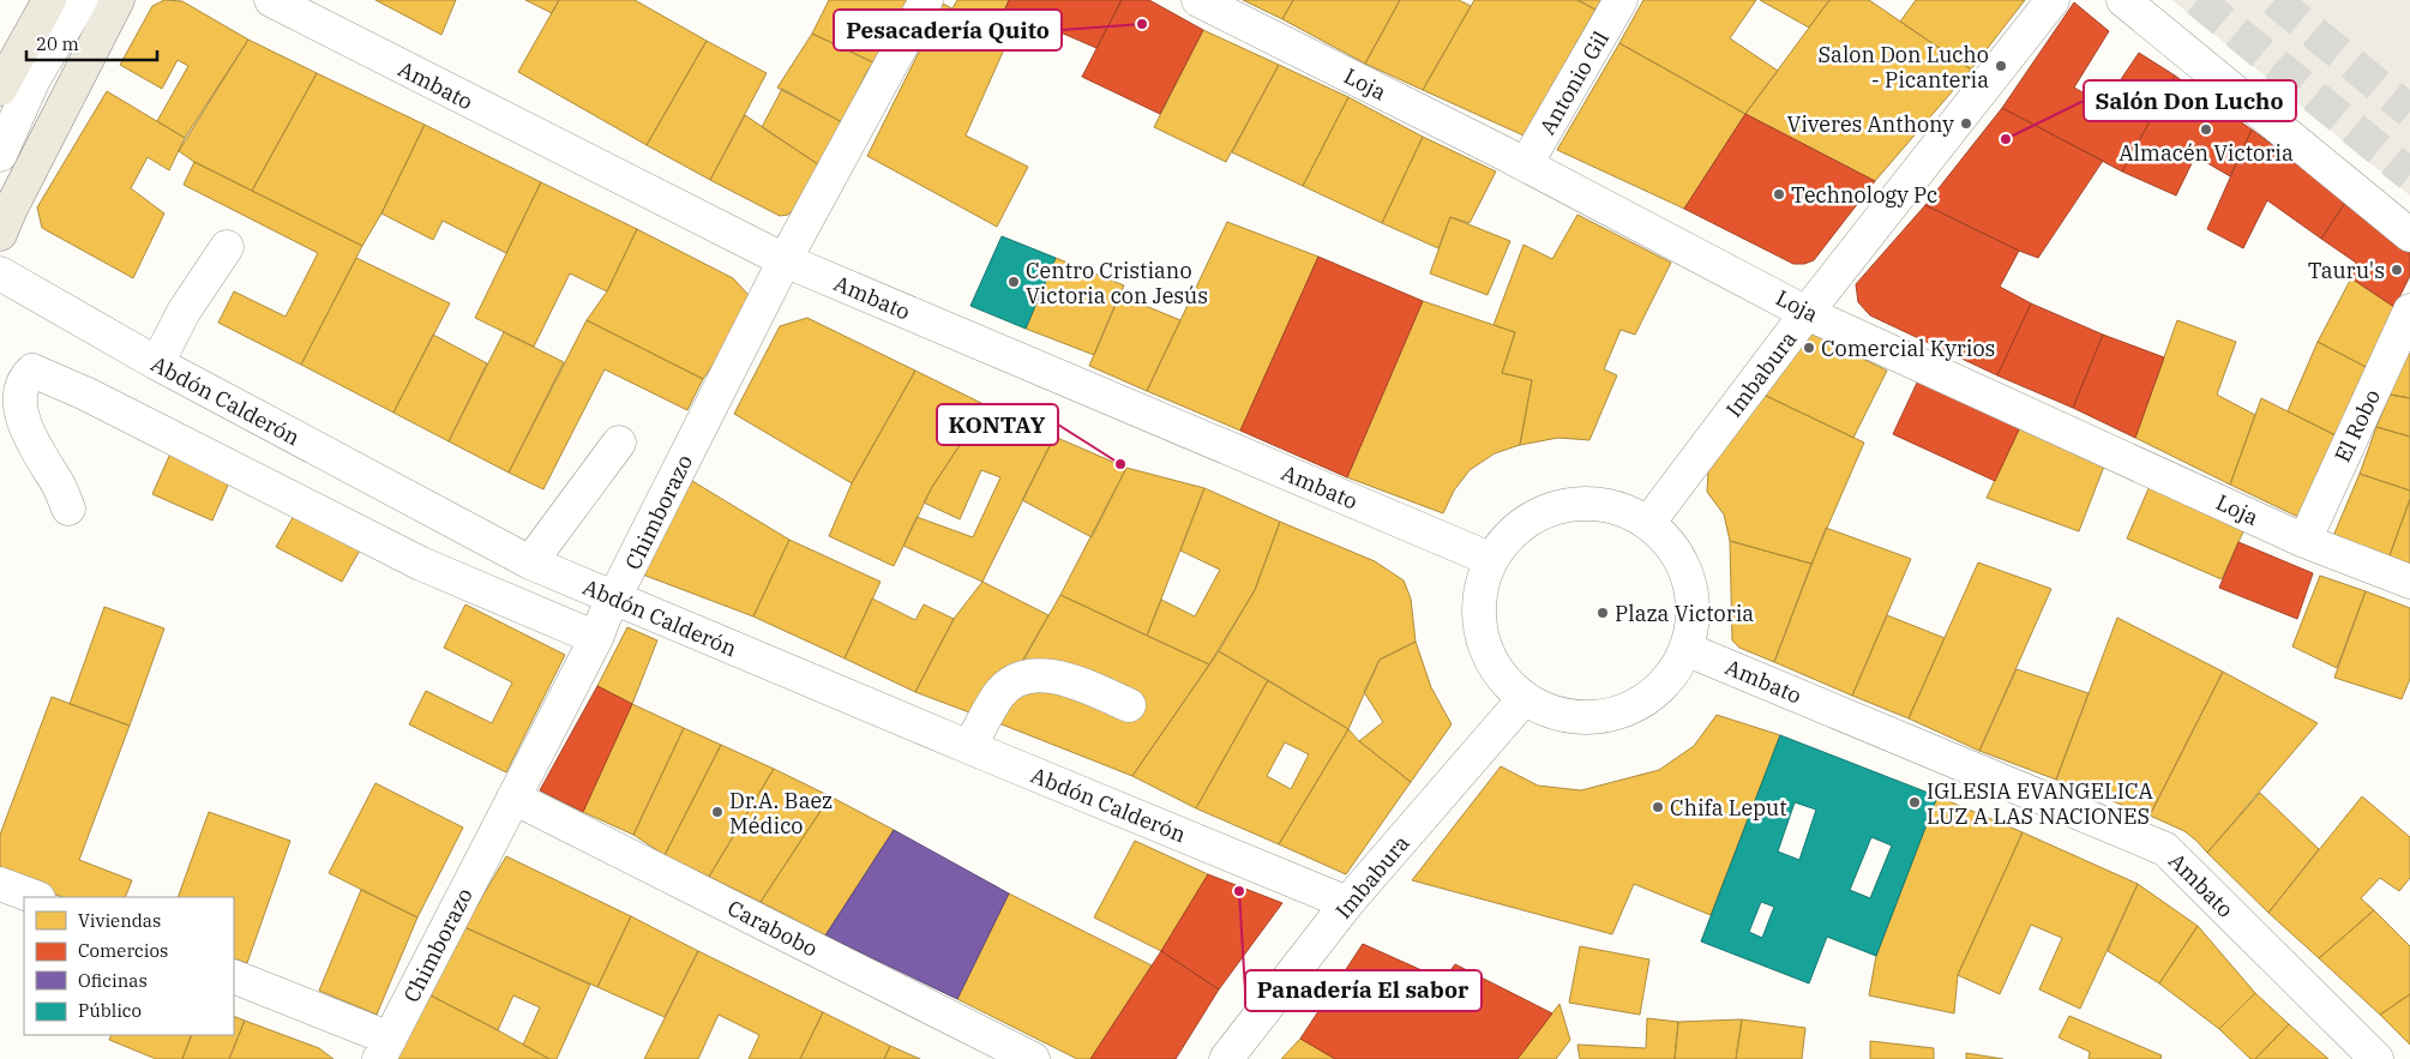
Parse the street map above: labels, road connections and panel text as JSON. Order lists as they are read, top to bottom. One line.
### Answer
{"streets":{"street":["Antonio Gil","Loja","Ambato","Imbabura","Abdón Calderón","El Robo","Chimborazo","Carabobo"]},"crossings":[["Antonio Gil","Loja"],["Loja","Imbabura"],["Loja","El Robo"],["Ambato","Imbabura"],["Ambato","Chimborazo"],["Imbabura","Abdón Calderón"],["Abdón Calderón","Chimborazo"],["Chimborazo","Carabobo"]],"places":["Pesacadería Quito","Salon Don Lucho - Picanteria","Viveres Anthony","Almacén Victoria","Salón Don Lucho","Technology Pc","Tauru's","Centro Cristiano Victoria con Jesús","Comercial Kyrios","KONTAY","Plaza Victoria","IGLESIA EVANGELICA LUZ A LAS NACIONES","Chifa Leput","Dr.A. Baez Médico","Panadería El sabor"],"legend":["Viviendas","Comercios","Oficinas","Público"],"scale_bar":"20 m"}
